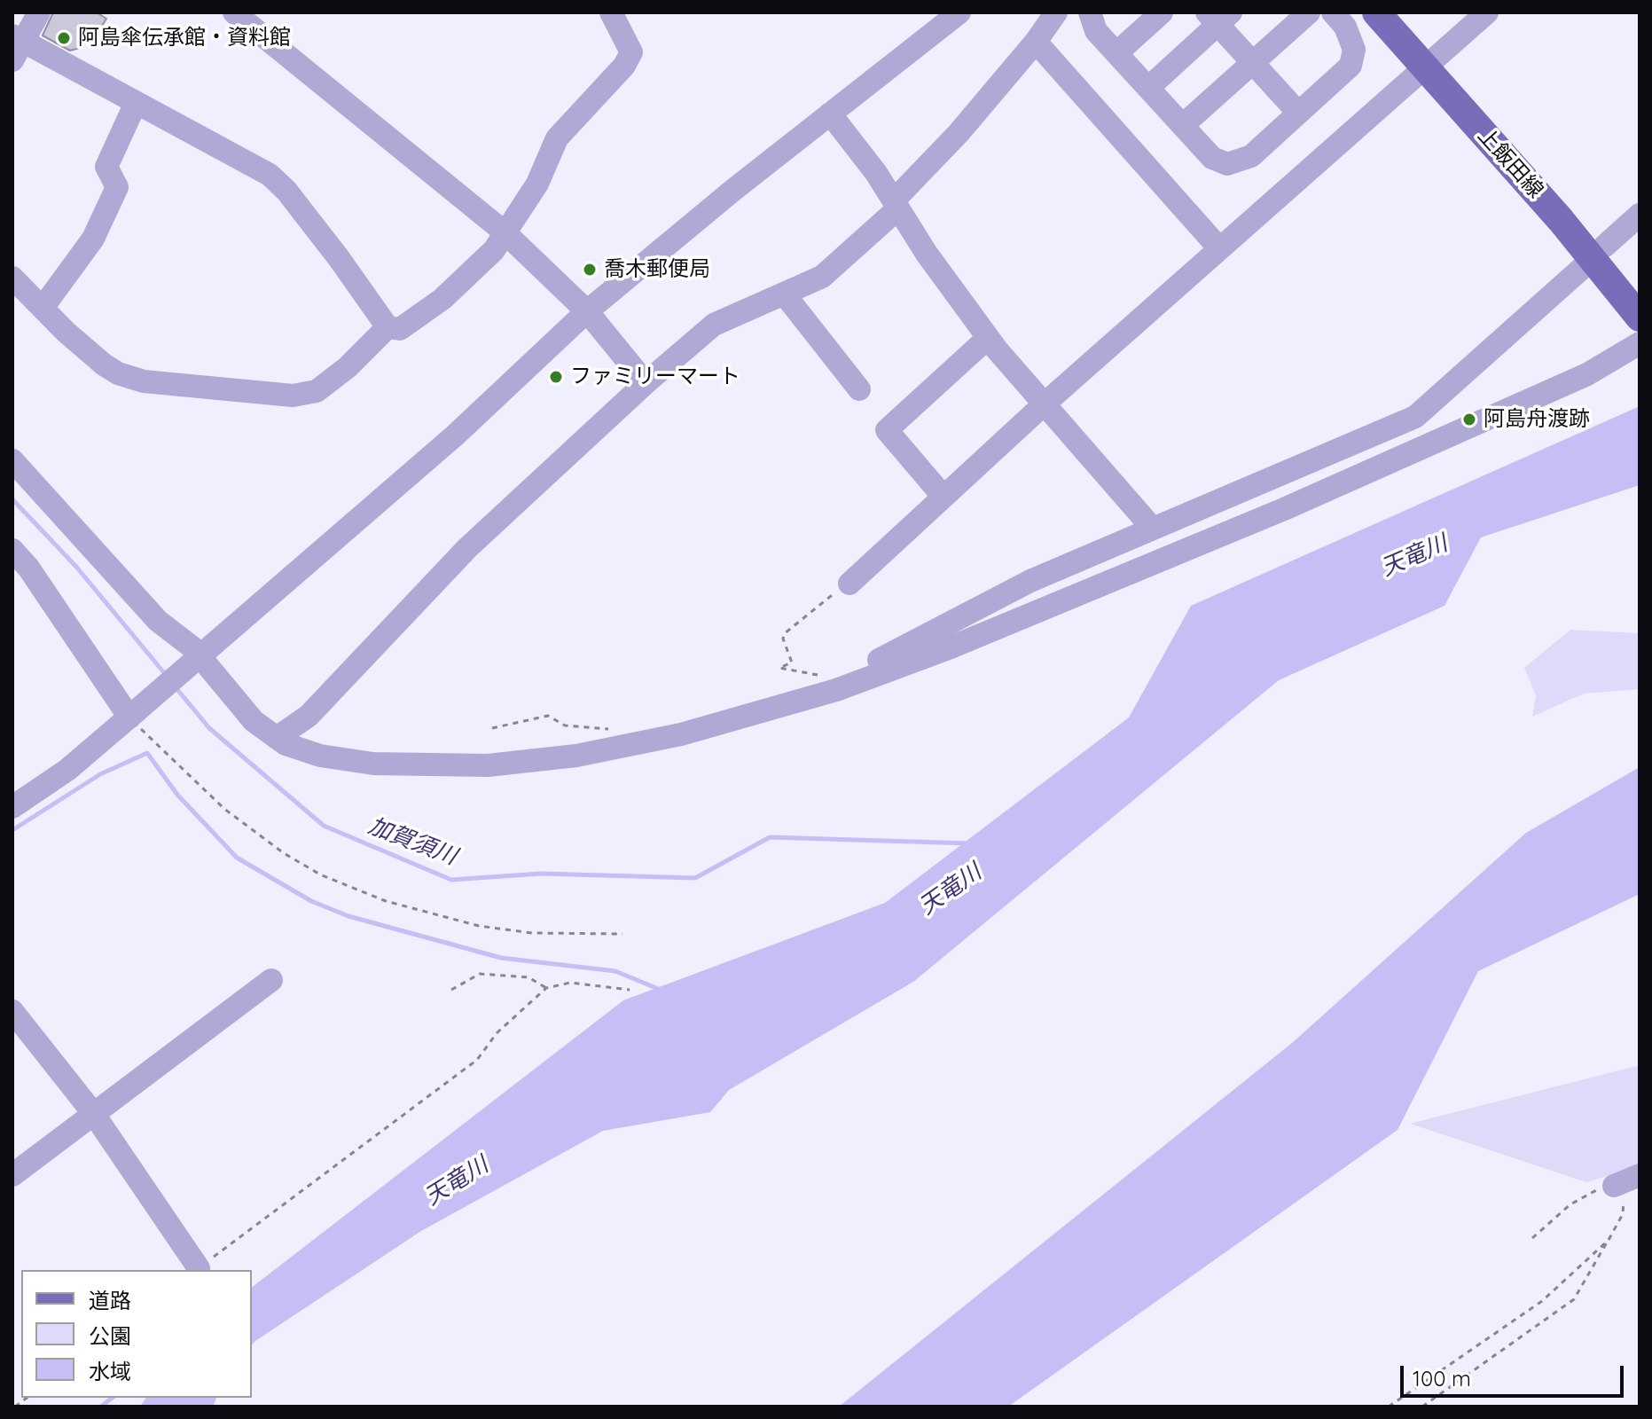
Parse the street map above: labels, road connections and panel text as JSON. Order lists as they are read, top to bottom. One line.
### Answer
{"streets":{"main road":["上飯田線"]},"water":["天竜川","加賀須川"],"places":["阿島傘伝承館・資料館","喬木郵便局","ファミリーマート","阿島舟渡跡"],"legend":["道路","公園","水域"],"scale_bar":"100 m"}
